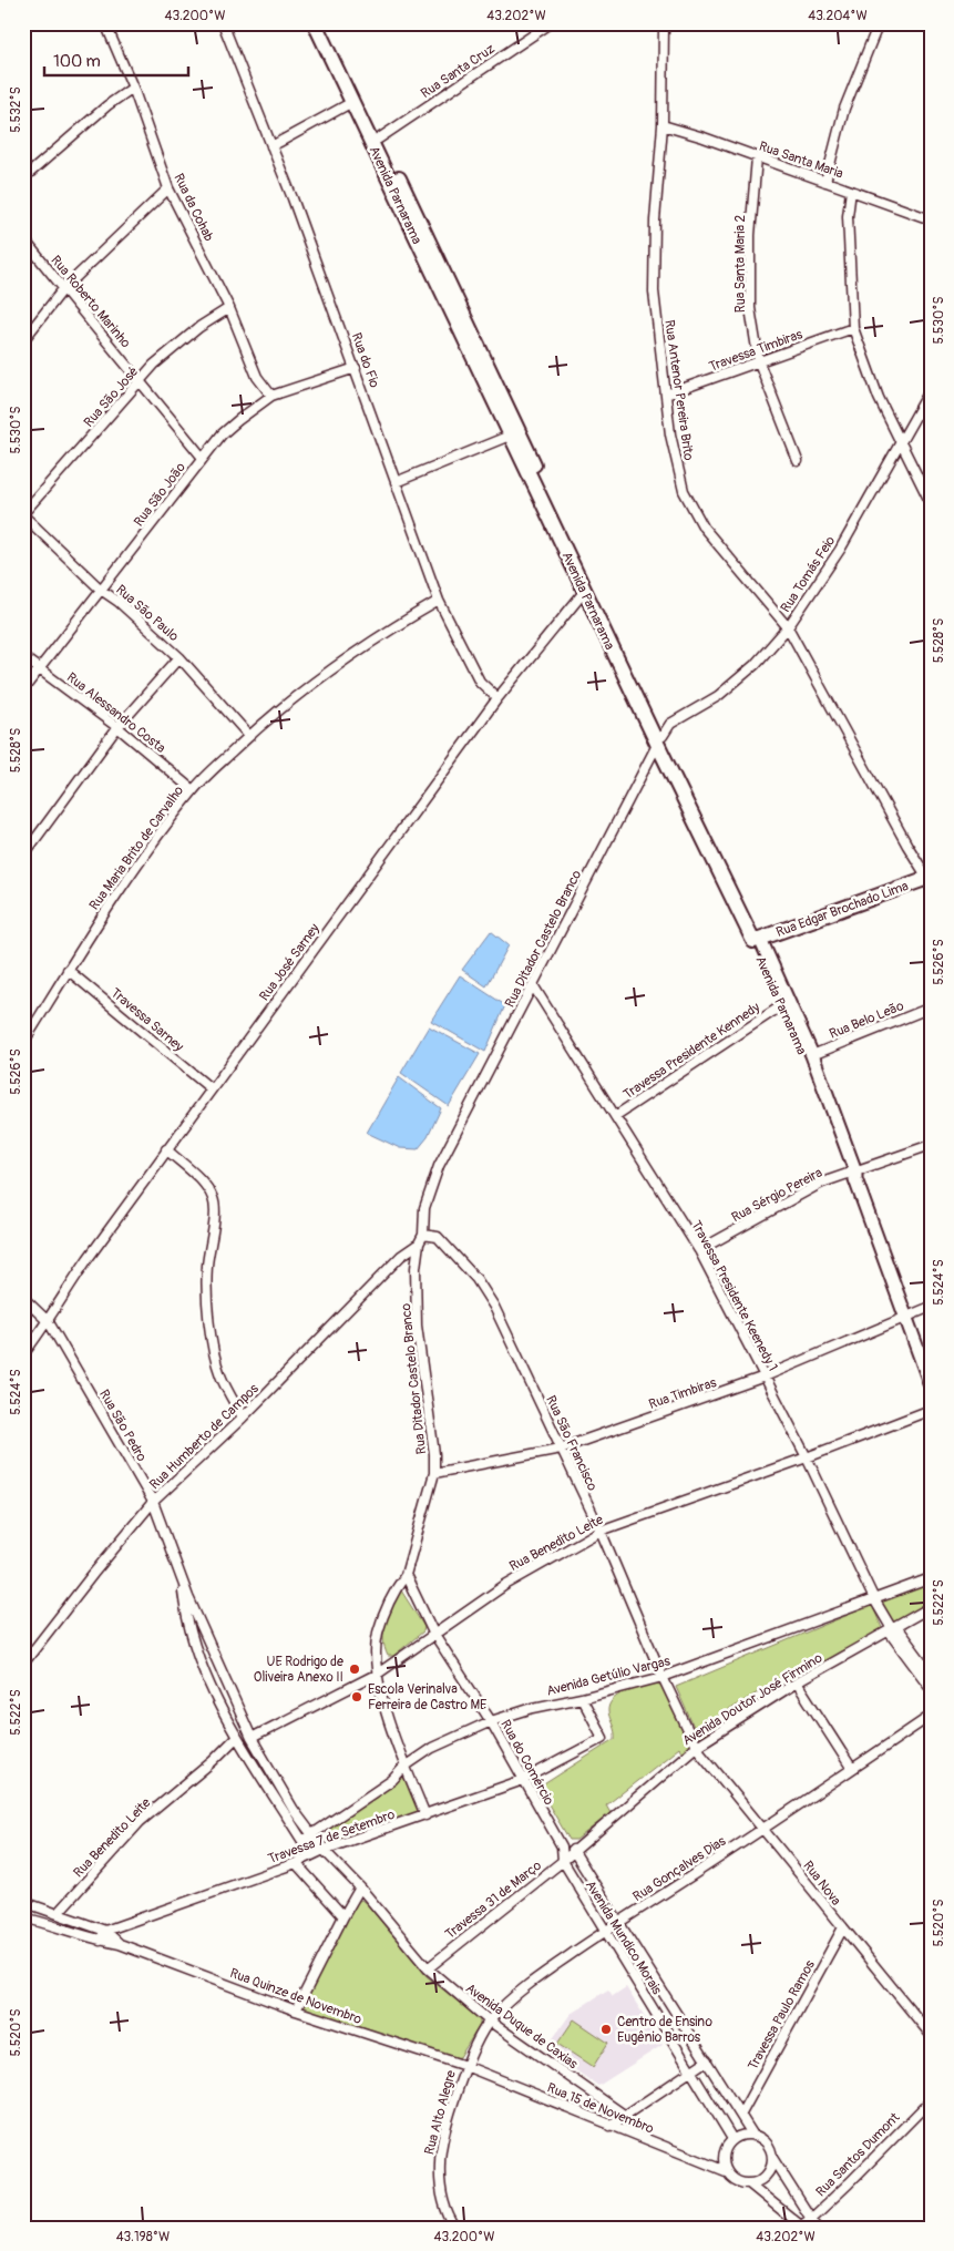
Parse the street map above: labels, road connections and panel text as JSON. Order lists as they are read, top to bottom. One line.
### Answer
{"streets":{"main road":["Avenida Parnarama","Rua Edgar Brochado Lima"],"street":["Rua Santa Cruz","Rua Santa Maria","Rua da Cohab","Rua Santa Maria 2","Rua Roberto Marinho","Travessa Timbiras","Rua do Fio","Rua Antenor Pereira Brito","Rua São José","Rua São João","Rua Tomás Feio","Rua São Paulo","Rua Alessandro Costa","Rua Maria Brito de Carvalho","Rua Ditador Castelo Branco","Rua José Sarney","Travessa Sarney","Rua Belo Leão","Travessa Presidente Kennedy","Rua Sérgio Pereira","Travessa Presidente Keenedy 1","Rua Timbiras","Rua São Pedro","Rua Humberto de Campos","Rua São Francisco","Rua Benedito Leite","Avenida Getúlio Vargas","Avenida Doutor José Firmino","Rua do Comércio","Travessa 7 de Setembro","Rua Gonçalves Dias","Rua Nova","Travessa 31 de Março","Avenida Mundico Morais","Rua Quinze de Novembro","Travessa Paulo Ramos","Avenida Duque de Caxias","Rua 15 de Novembro","Rua Alto Alegre","Rua Santos Dumont"]},"crossings":[["Rua Santa Cruz","Avenida Parnarama"],["Rua Santa Maria","Rua Santa Maria 2"],["Rua Santa Maria","Rua Antenor Pereira Brito"],["Avenida Parnarama","Rua Tomás Feio"],["Avenida Parnarama","Rua Edgar Brochado Lima"],["Avenida Parnarama","Rua Ditador Castelo Branco"],["Avenida Parnarama","Rua José Sarney"],["Avenida Parnarama","Rua Belo Leão"],["Avenida Parnarama","Travessa Presidente Kennedy"],["Avenida Parnarama","Rua Sérgio Pereira"],["Avenida Parnarama","Rua Timbiras"],["Rua da Cohab","Rua São José"],["Rua da Cohab","Rua São João"],["Rua Santa Maria 2","Travessa Timbiras"],["Rua Roberto Marinho","Rua São José"],["Rua Roberto Marinho","Rua São João"],["Travessa Timbiras","Rua Antenor Pereira Brito"],["Rua do Fio","Rua São João"],["Rua do Fio","Rua Maria Brito de Carvalho"],["Rua do Fio","Rua José Sarney"],["Rua Antenor Pereira Brito","Rua Tomás Feio"],["Rua Antenor Pereira Brito","Rua Edgar Brochado Lima"],["Rua São José","Rua São Paulo"],["Rua São João","Rua São Paulo"],["Rua São João","Rua Alessandro Costa"],["Rua Tomás Feio","Rua Ditador Castelo Branco"],["Rua São Paulo","Rua Maria Brito de Carvalho"],["Rua Alessandro Costa","Rua Maria Brito de Carvalho"],["Rua Maria Brito de Carvalho","Travessa Sarney"],["Rua Ditador Castelo Branco","Travessa Presidente Keenedy 1"],["Rua Ditador Castelo Branco","Rua Timbiras"],["Rua Ditador Castelo Branco","Rua Humberto de Campos"],["Rua Ditador Castelo Branco","Rua São Francisco"],["Rua Ditador Castelo Branco","Rua Benedito Leite"],["Rua Ditador Castelo Branco","Avenida Getúlio Vargas"],["Rua Ditador Castelo Branco","Rua do Comércio"],["Rua Ditador Castelo Branco","Travessa 7 de Setembro"],["Rua José Sarney","Travessa Sarney"],["Rua José Sarney","Rua São Pedro"],["Travessa Presidente Kennedy","Travessa Presidente Keenedy 1"],["Rua Sérgio Pereira","Travessa Presidente Keenedy 1"],["Travessa Presidente Keenedy 1","Rua Timbiras"],["Travessa Presidente Keenedy 1","Rua Benedito Leite"],["Travessa Presidente Keenedy 1","Avenida Getúlio Vargas"],["Travessa Presidente Keenedy 1","Avenida Doutor José Firmino"],["Rua Timbiras","Rua São Francisco"],["Rua São Pedro","Rua Humberto de Campos"],["Rua São Pedro","Rua Benedito Leite"],["Rua São Pedro","Avenida Getúlio Vargas"],["Rua São Pedro","Travessa 7 de Setembro"],["Rua São Pedro","Avenida Duque de Caxias"],["Rua São Francisco","Rua Benedito Leite"],["Rua São Francisco","Avenida Getúlio Vargas"],["Rua São Francisco","Avenida Doutor José Firmino"],["Rua São Francisco","Rua Nova"],["Rua Benedito Leite","Rua do Comércio"],["Avenida Getúlio Vargas","Rua do Comércio"],["Avenida Getúlio Vargas","Travessa 7 de Setembro"],["Avenida Doutor José Firmino","Rua Nova"],["Avenida Doutor José Firmino","Travessa 31 de Março"],["Avenida Doutor José Firmino","Avenida Mundico Morais"],["Rua do Comércio","Travessa 7 de Setembro"],["Rua do Comércio","Travessa 31 de Março"],["Rua do Comércio","Avenida Mundico Morais"],["Travessa 7 de Setembro","Avenida Duque de Caxias"],["Rua Gonçalves Dias","Rua Nova"],["Rua Gonçalves Dias","Avenida Mundico Morais"],["Rua Gonçalves Dias","Rua Quinze de Novembro"],["Rua Gonçalves Dias","Avenida Duque de Caxias"],["Rua Gonçalves Dias","Rua 15 de Novembro"],["Rua Gonçalves Dias","Rua Alto Alegre"],["Rua Nova","Travessa Paulo Ramos"],["Travessa 31 de Março","Avenida Mundico Morais"],["Travessa 31 de Março","Avenida Duque de Caxias"],["Avenida Mundico Morais","Travessa Paulo Ramos"],["Avenida Mundico Morais","Rua 15 de Novembro"],["Rua Quinze de Novembro","Rua 15 de Novembro"],["Rua Quinze de Novembro","Rua Alto Alegre"],["Rua 15 de Novembro","Rua Alto Alegre"]],"places":["UE Rodrigo de Oliveira Anexo II","Escola Verinalva Ferreira de Castro ME","Centro de Ensino Eugênio Barros"],"scale_bar":"100 m","coordinates":["43.200°W","43.202°W","43.204°W","5.532°S","5.530°S","5.528°S","5.526°S","5.524°S","5.522°S","5.520°S","43.198°W"]}
